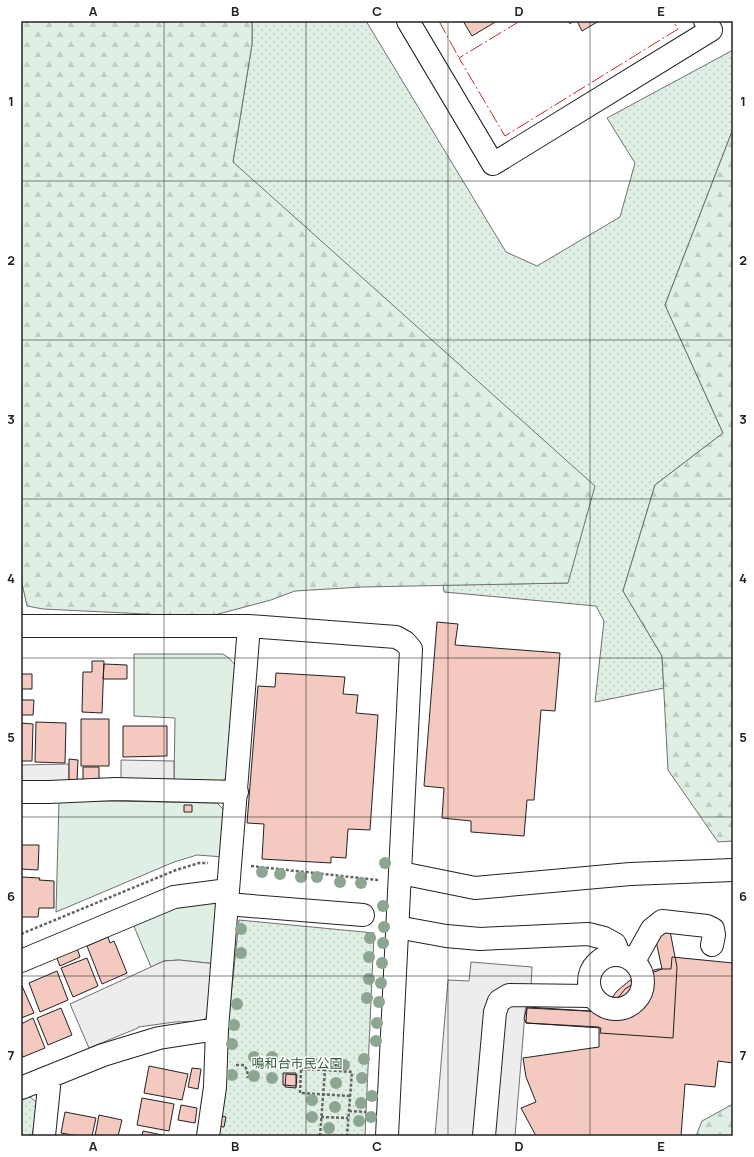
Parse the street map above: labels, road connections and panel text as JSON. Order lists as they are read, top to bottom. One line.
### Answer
{"parks":["鳴和台市民公園"],"grid":{"columns":["A","B","C","D","E"],"rows":["1","2","3","4","5","6","7"]}}
